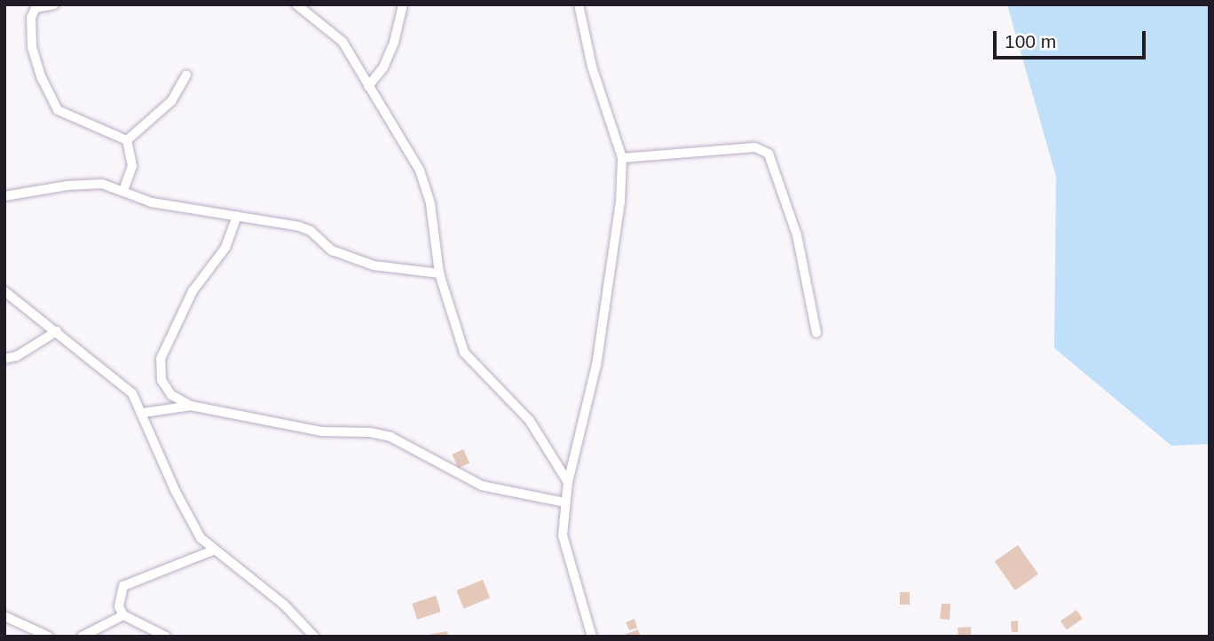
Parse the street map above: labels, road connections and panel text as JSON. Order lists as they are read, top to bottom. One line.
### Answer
{"scale_bar":"100 m"}
